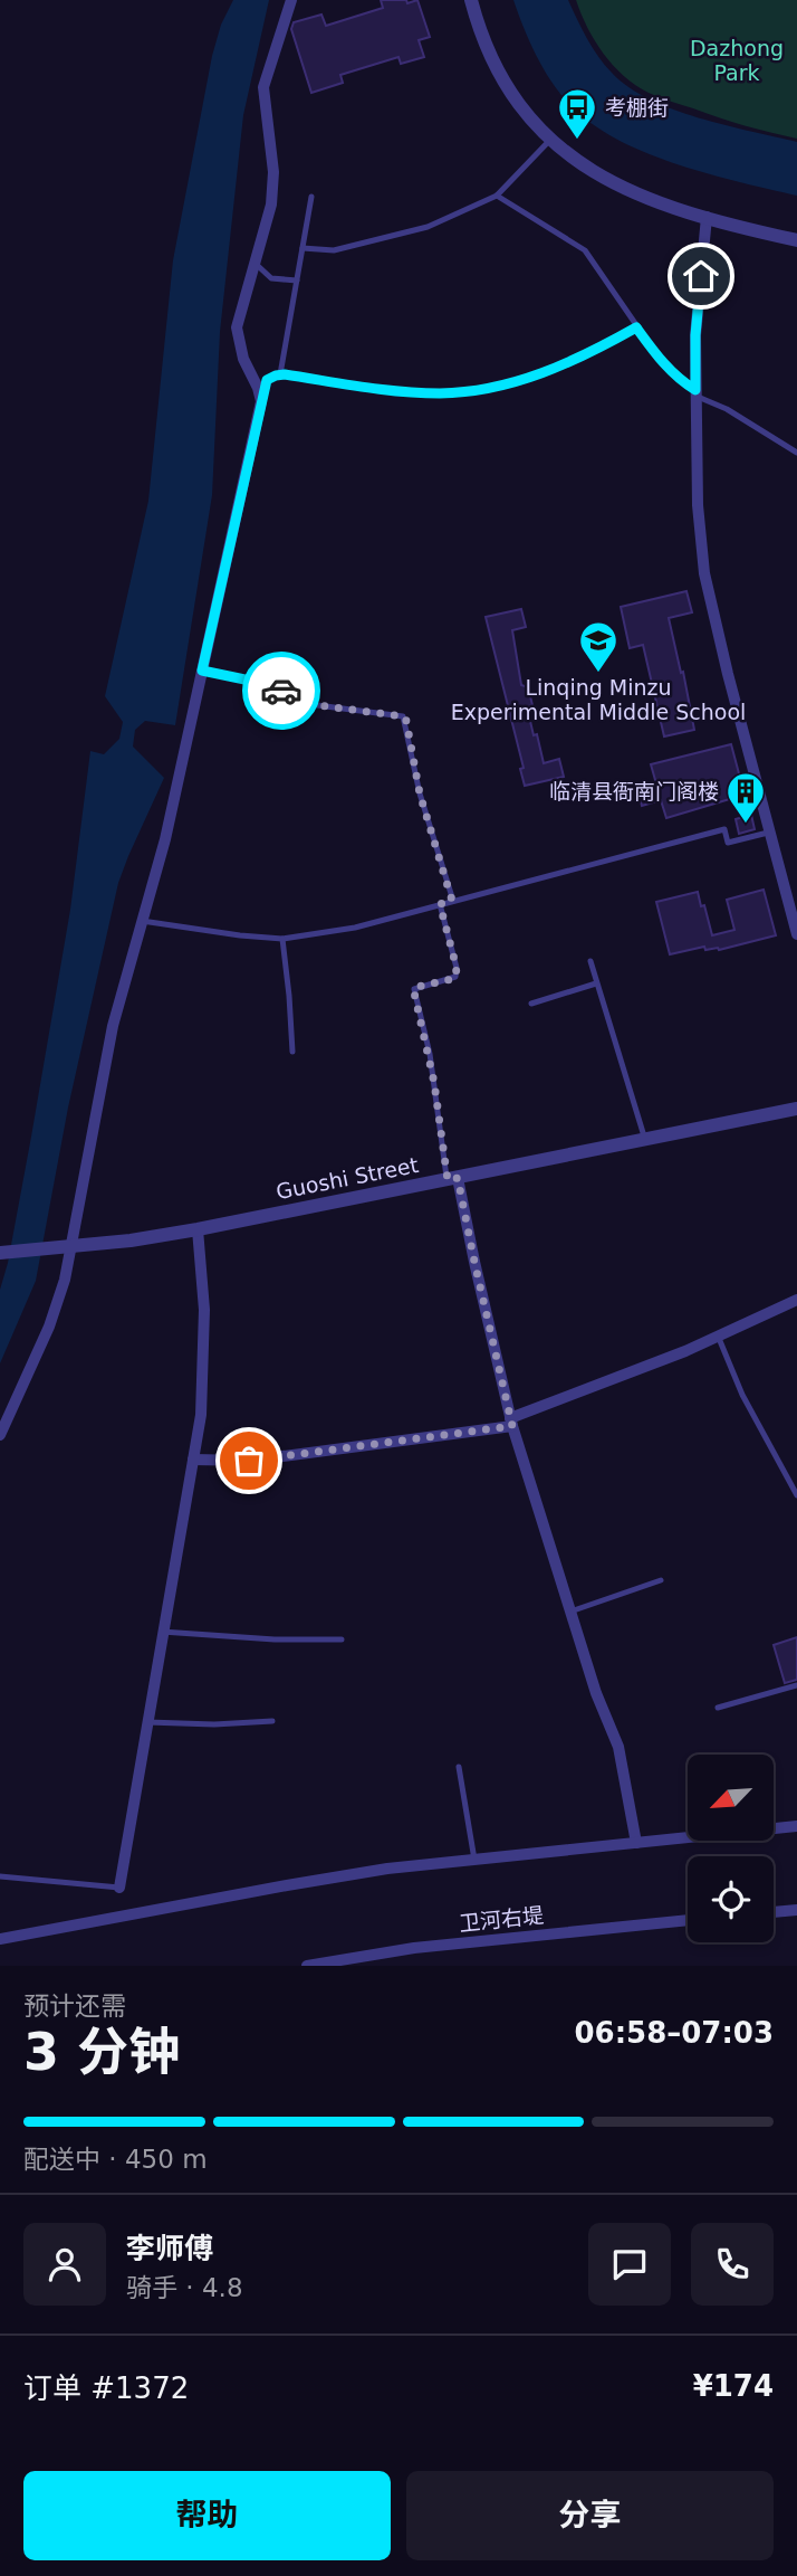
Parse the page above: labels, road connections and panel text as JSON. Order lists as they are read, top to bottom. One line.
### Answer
{"streets":{"street":["Guoshi Street","卫河右堤"]},"parks":["Dazhong Park"],"places":{"bus stop":["考棚街"],"school or university":["Linqing Minzu Experimental Middle School"],"building":["临清县衙南门阁楼"]},"north":"bottom left","page":{"heading":["3 分钟","预计还需","06:58–07:03"],"panel":["李师傅","骑手 · 4.8","订单 #1372","¥174"],"bar":"配送中 · 450 m","buttons":["帮助","分享"]}}
